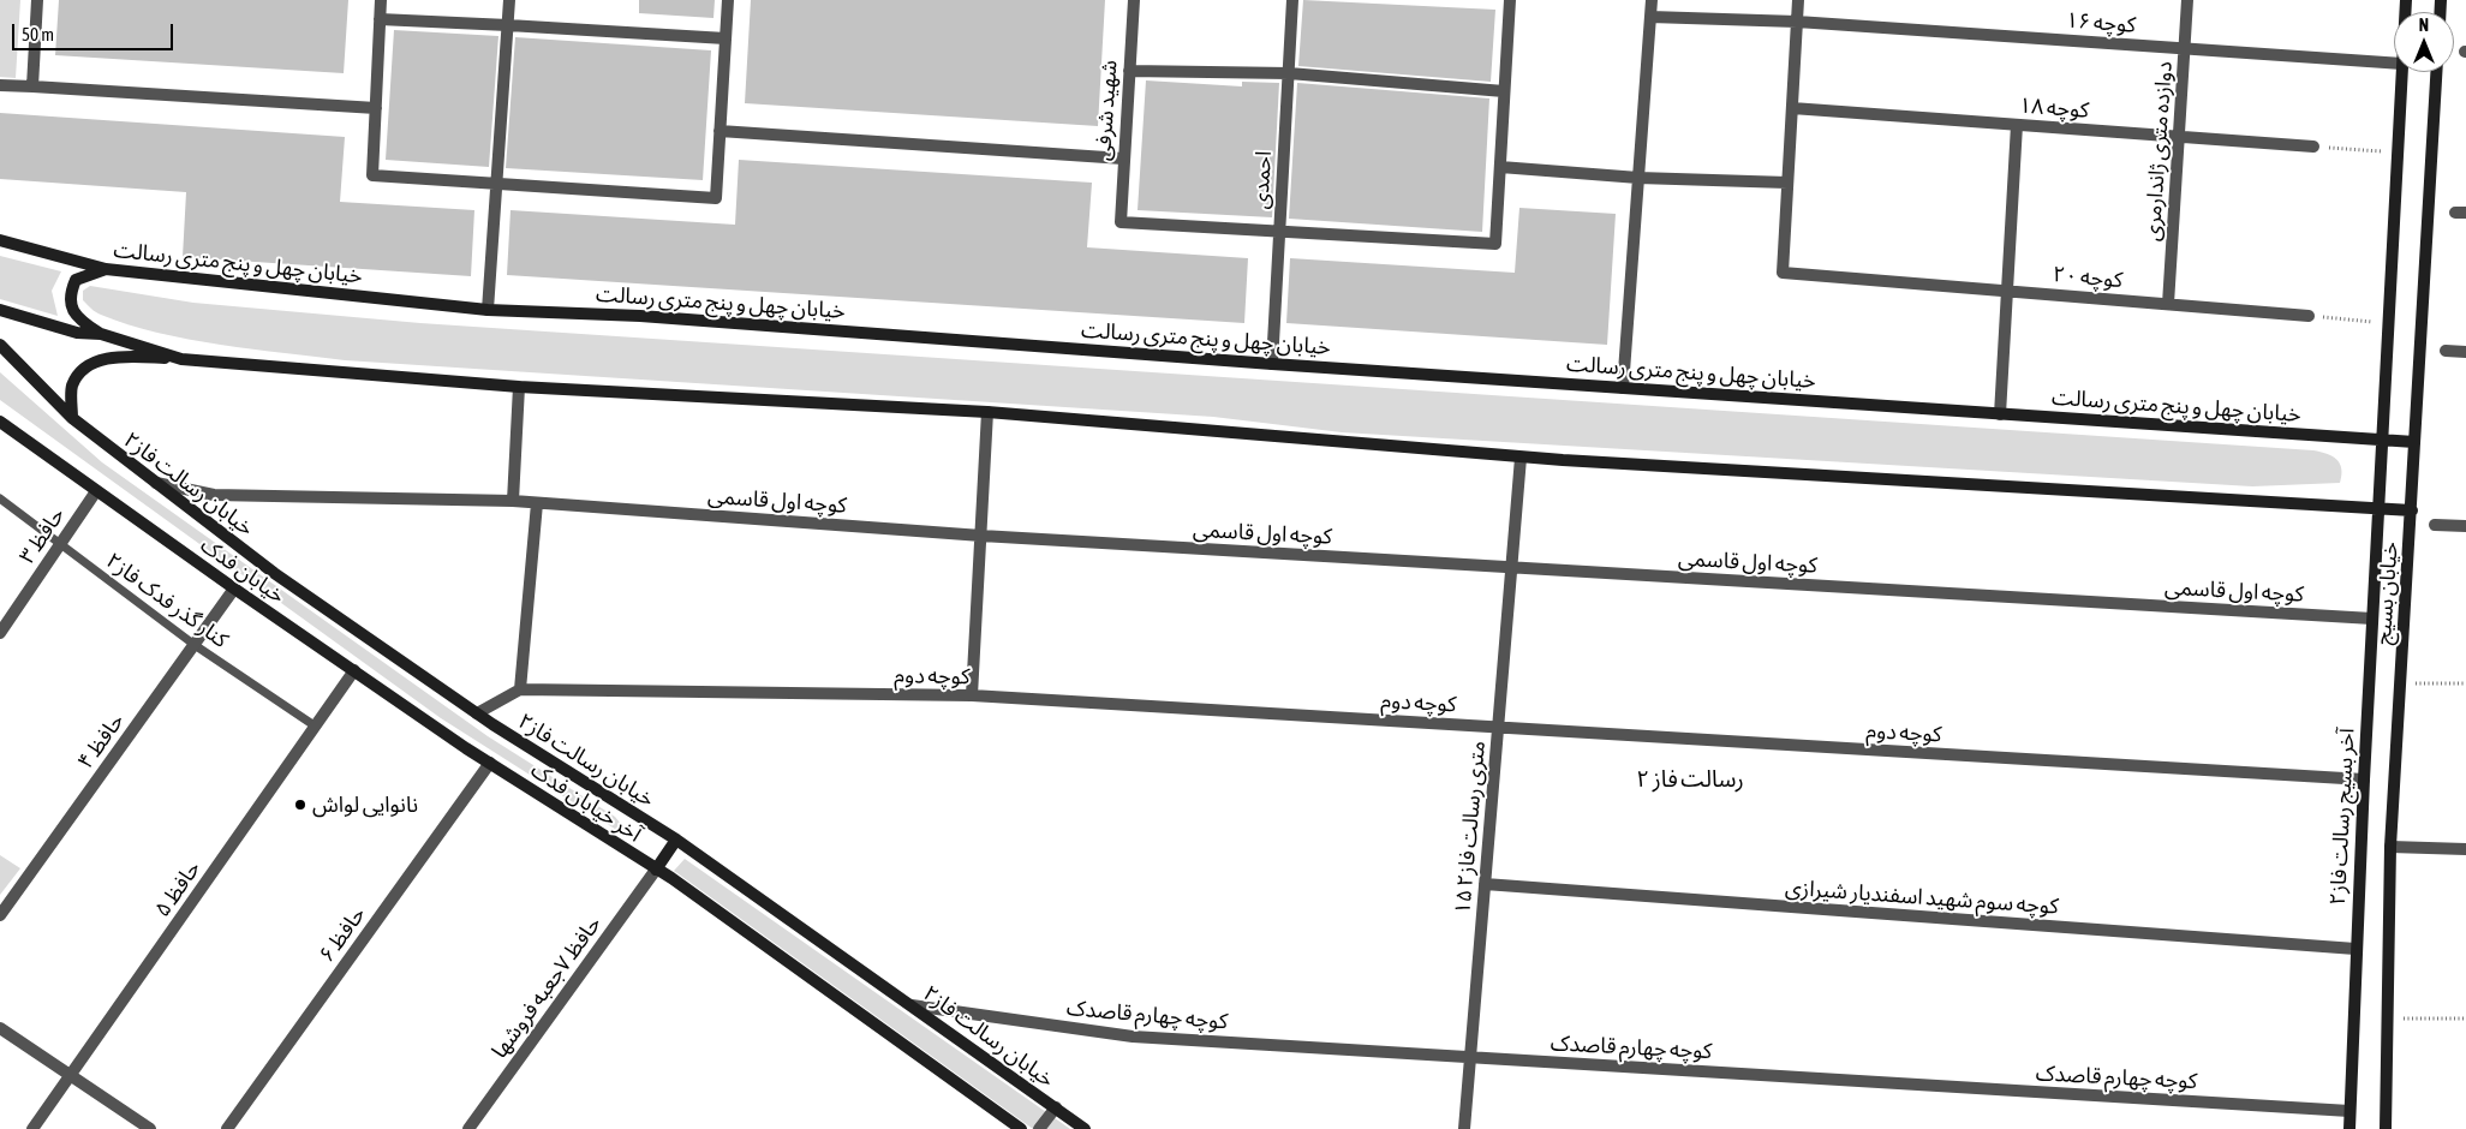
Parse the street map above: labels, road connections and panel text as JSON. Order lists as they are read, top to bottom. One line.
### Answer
{"streets":{"main road":["خیابان چهل و پنج متری رسالت","خیابان رسالت فاز۲","خیابان فدک","خیابان بسیج","آخر خیابان فدک","آخر بسیج رسالت فاز۲"],"street":["۱۶ کوچه","۱۸ کوچه","شهید شرفی","دوازده متری ژاندارمری","احمدی","۲۰ کوچه","کوچه اول قاسمی","حافظ ۳","کوچه دوم","حافظ ۴","۱۵ متری رسالت فاز۲","حافظ ۵","کوچه سوم شهید اسفندیار شیرازی","حافظ ۶","حافظ ۷جعبه فروشها","کوچه چهارم قاصدک"],"lane":["کنار گذر فدک فاز۲"]},"crossings":[["۱۶ کوچه","دوازده متری ژاندارمری"],["۱۸ کوچه","دوازده متری ژاندارمری"],["شهید شرفی","احمدی"],["دوازده متری ژاندارمری","۲۰ کوچه"],["احمدی","خیابان چهل و پنج متری رسالت"],["خیابان چهل و پنج متری رسالت","خیابان بسیج"],["خیابان رسالت فاز۲","کوچه اول قاسمی"],["خیابان رسالت فاز۲","کوچه دوم"],["خیابان رسالت فاز۲","کوچه چهارم قاصدک"],["کوچه اول قاسمی","آخر بسیج رسالت فاز۲"],["کوچه اول قاسمی","۱۵ متری رسالت فاز۲"],["حافظ ۳","خیابان فدک"],["حافظ ۳","کنار گذر فدک فاز۲"],["خیابان فدک","حافظ ۴"],["خیابان فدک","آخر خیابان فدک"],["خیابان فدک","حافظ ۵"],["کنار گذر فدک فاز۲","حافظ ۴"],["کنار گذر فدک فاز۲","حافظ ۵"],["کوچه دوم","آخر بسیج رسالت فاز۲"],["کوچه دوم","۱۵ متری رسالت فاز۲"],["آخر خیابان فدک","حافظ ۶"],["آخر خیابان فدک","حافظ ۷جعبه فروشها"],["آخر بسیج رسالت فاز۲","کوچه سوم شهید اسفندیار شیرازی"],["آخر بسیج رسالت فاز۲","کوچه چهارم قاصدک"],["۱۵ متری رسالت فاز۲","کوچه سوم شهید اسفندیار شیرازی"],["۱۵ متری رسالت فاز۲","کوچه چهارم قاصدک"]],"districts":["رسالت فاز ۲"],"places":["نانوایی لواش"],"scale_bar":"50 m","north":"top"}
